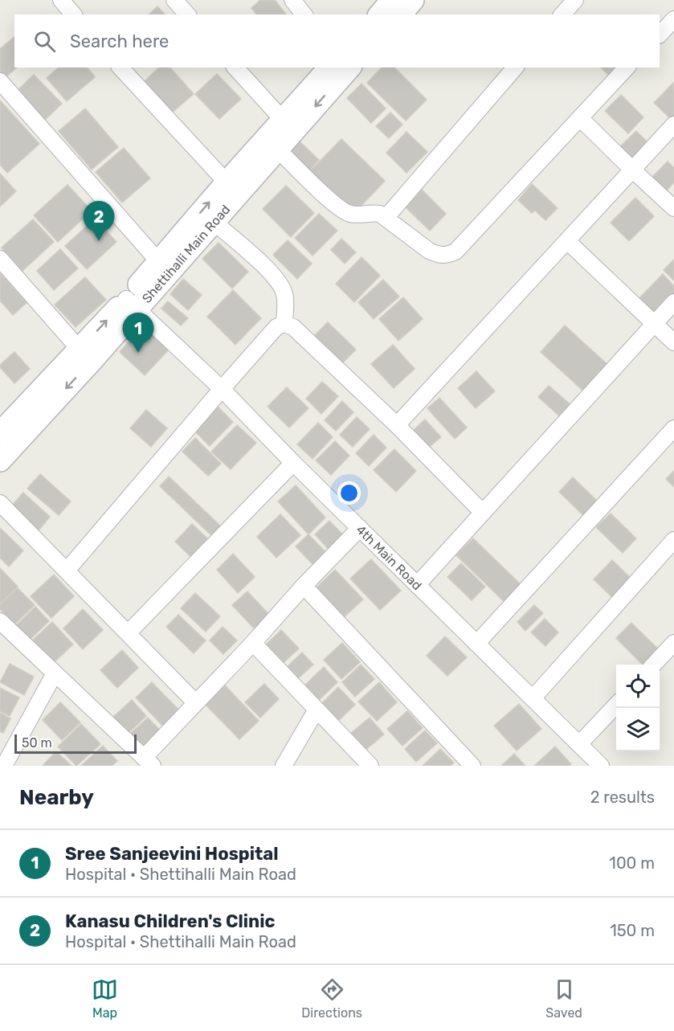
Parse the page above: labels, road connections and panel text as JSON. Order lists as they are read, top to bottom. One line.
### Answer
{"streets":{"main road":["Shettihalli Main Road"],"street":["4th Main Road"]},"crossings":[["Shettihalli Main Road","4th Main Road"]],"scale_bar":"50 m","page":{"search":"Search here","pins":["2","1"],"scale":"50 m","heading":["Nearby","2 results"],"list":[{"mark":"1","name":"Sree Sanjeevini Hospital","note":"Hospital · Shettihalli Main Road","value":"100 m"},{"mark":"2","name":"Kanasu Children's Clinic","note":"Hospital · Shettihalli Main Road","value":"150 m"}],"nav":["Map","Directions","Saved"]}}
